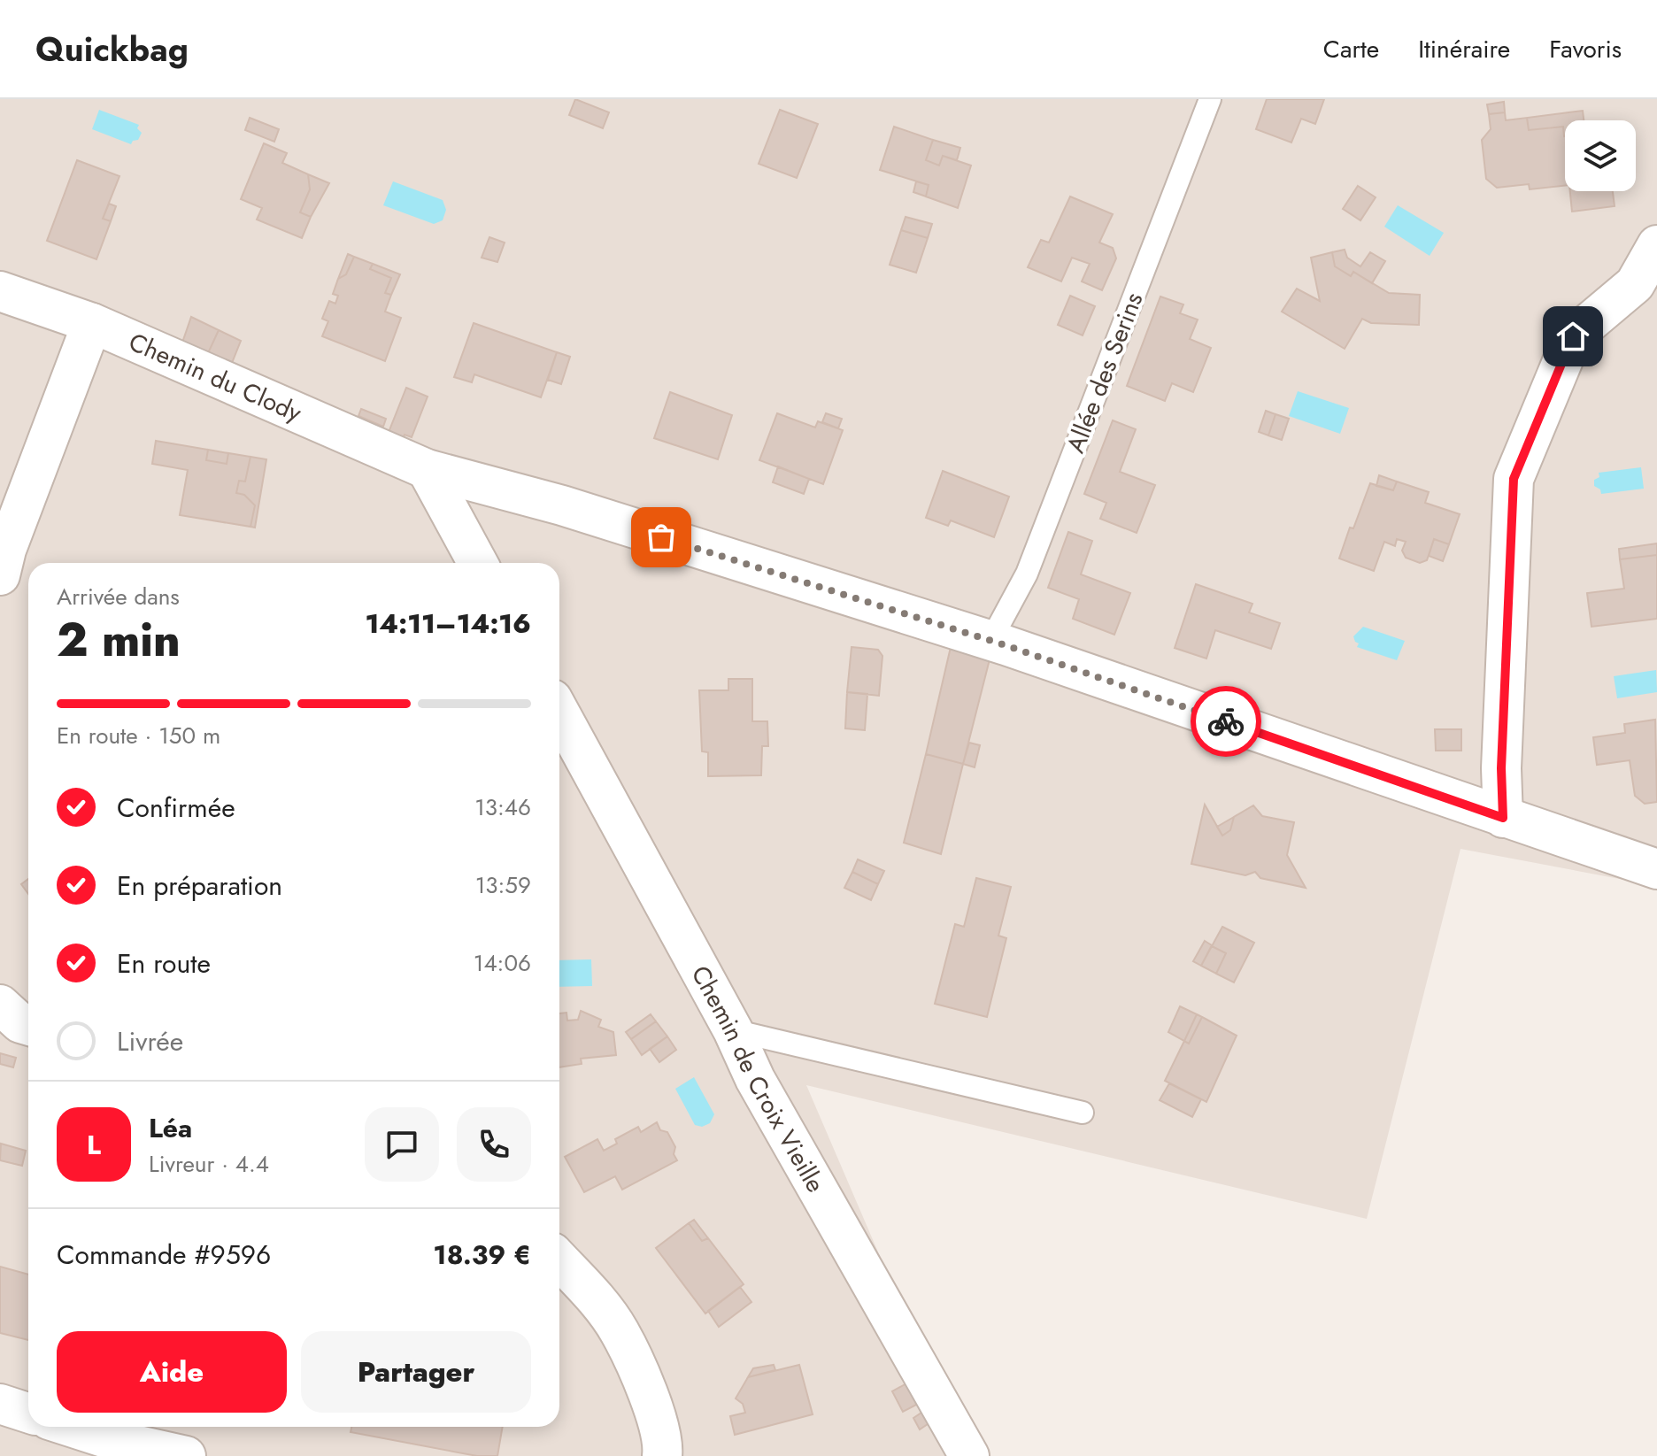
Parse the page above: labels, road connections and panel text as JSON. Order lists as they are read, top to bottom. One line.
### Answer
{"streets":{"street":["Chemin du Clody","Chemin de Croix Vieille"],"lane":["Allée des Serins"]},"crossings":[["Allée des Serins","Chemin du Clody"]],"page":{"header":"Quickbag","nav":["Carte","Itinéraire","Favoris"],"heading":["2 min","Arrivée dans","14:11–14:16"],"panel":["Léa","Livreur · 4.4","Commande #9596","18.39 €"],"bar":"En route · 150 m","list":[["Confirmée","13:46"],["En préparation","13:59"],["En route","14:06"],"Livrée"],"round":"L","buttons":["Aide","Partager"]}}
